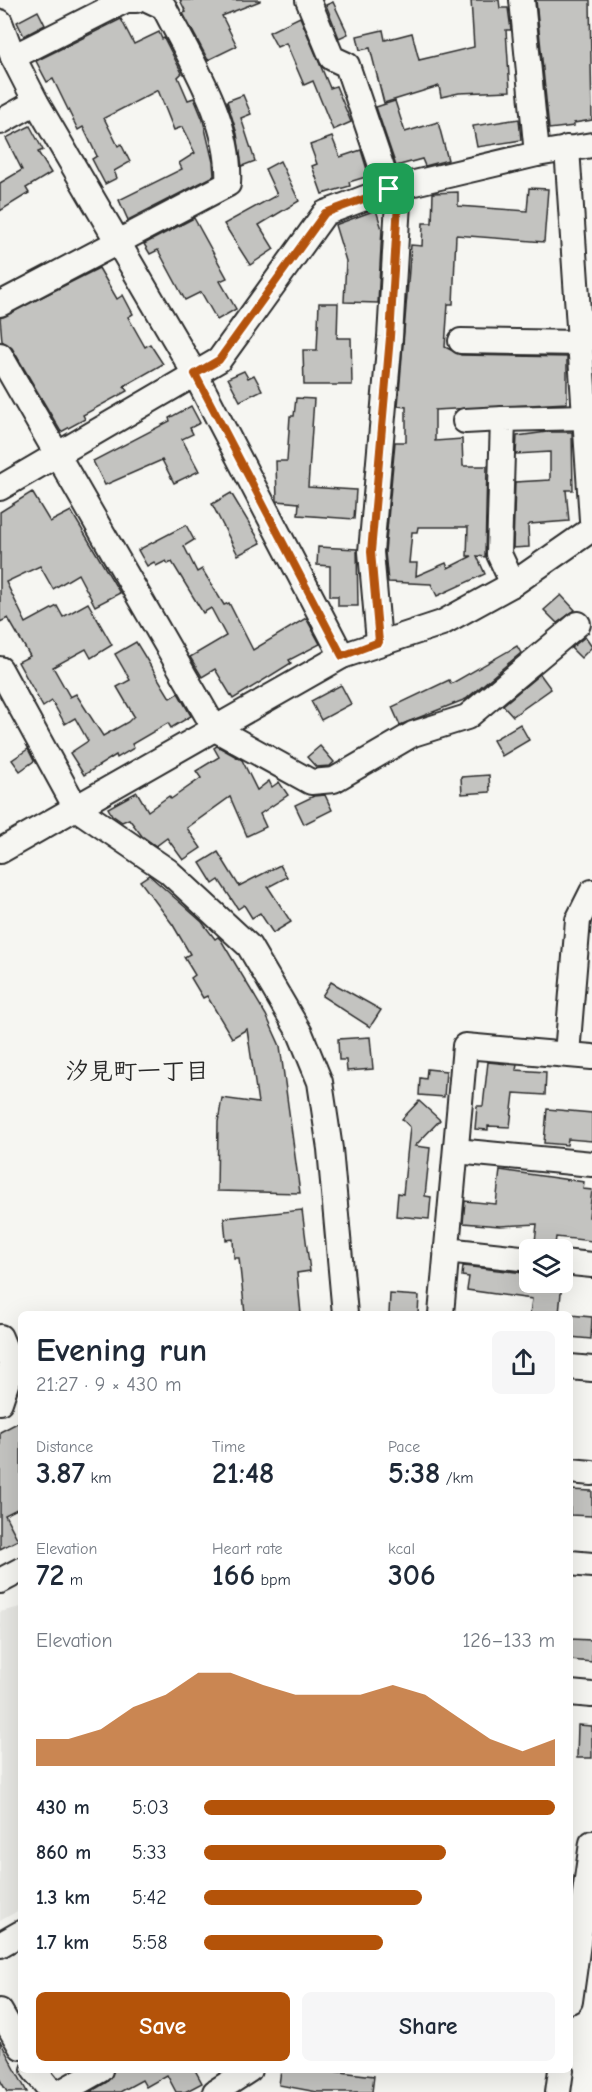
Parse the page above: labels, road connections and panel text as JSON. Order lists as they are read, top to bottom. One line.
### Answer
{"districts":["汐見町一丁目"],"page":{"heading":["Evening run","21:27 · 9 × 430 m"],"stats":[["Distance","3.87 km"],["Time","21:48"],["Pace","5:38 /km"],["Elevation","72 m"],["Heart rate","166 bpm"],["kcal","306"]],"chart":["Elevation","126–133 m"],"list":[{"name":"430 m","note":"5:03"},{"name":"860 m","note":"5:33"},{"name":"1.3 km","note":"5:42"},{"name":"1.7 km","note":"5:58"}],"buttons":["Save","Share"]}}
